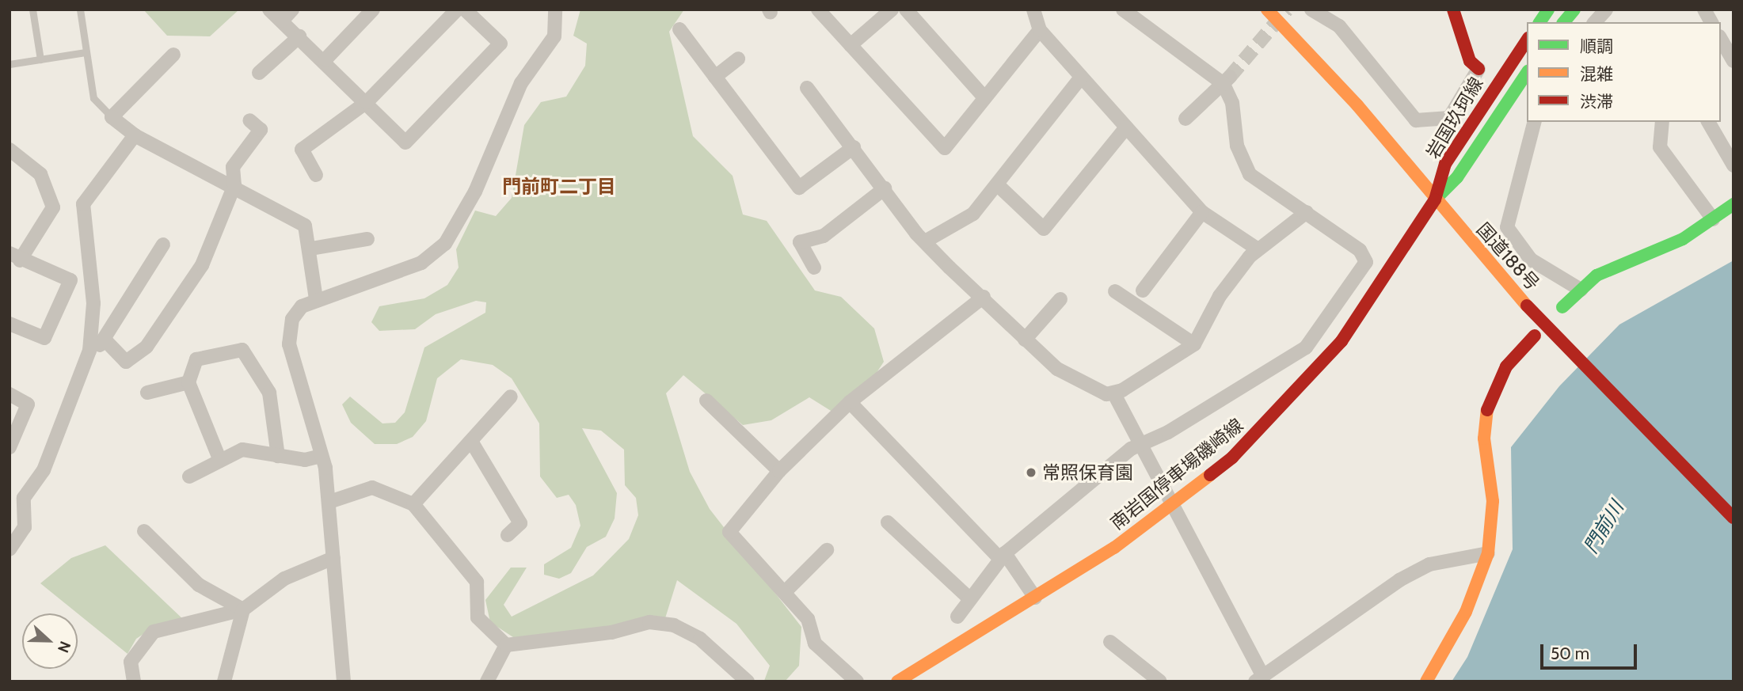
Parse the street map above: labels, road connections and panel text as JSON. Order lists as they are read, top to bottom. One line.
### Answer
{"streets":{"main road":["岩国玖珂線","国道188号","南岩国停車場磯崎線"]},"crossings":[["岩国玖珂線","国道188号"],["岩国玖珂線","南岩国停車場磯崎線"],["国道188号","南岩国停車場磯崎線"]],"districts":["門前町二丁目"],"water":["門前川"],"places":["常照保育園"],"legend":["順調","混雑","渋滞"],"scale_bar":"50 m","north":"right"}
